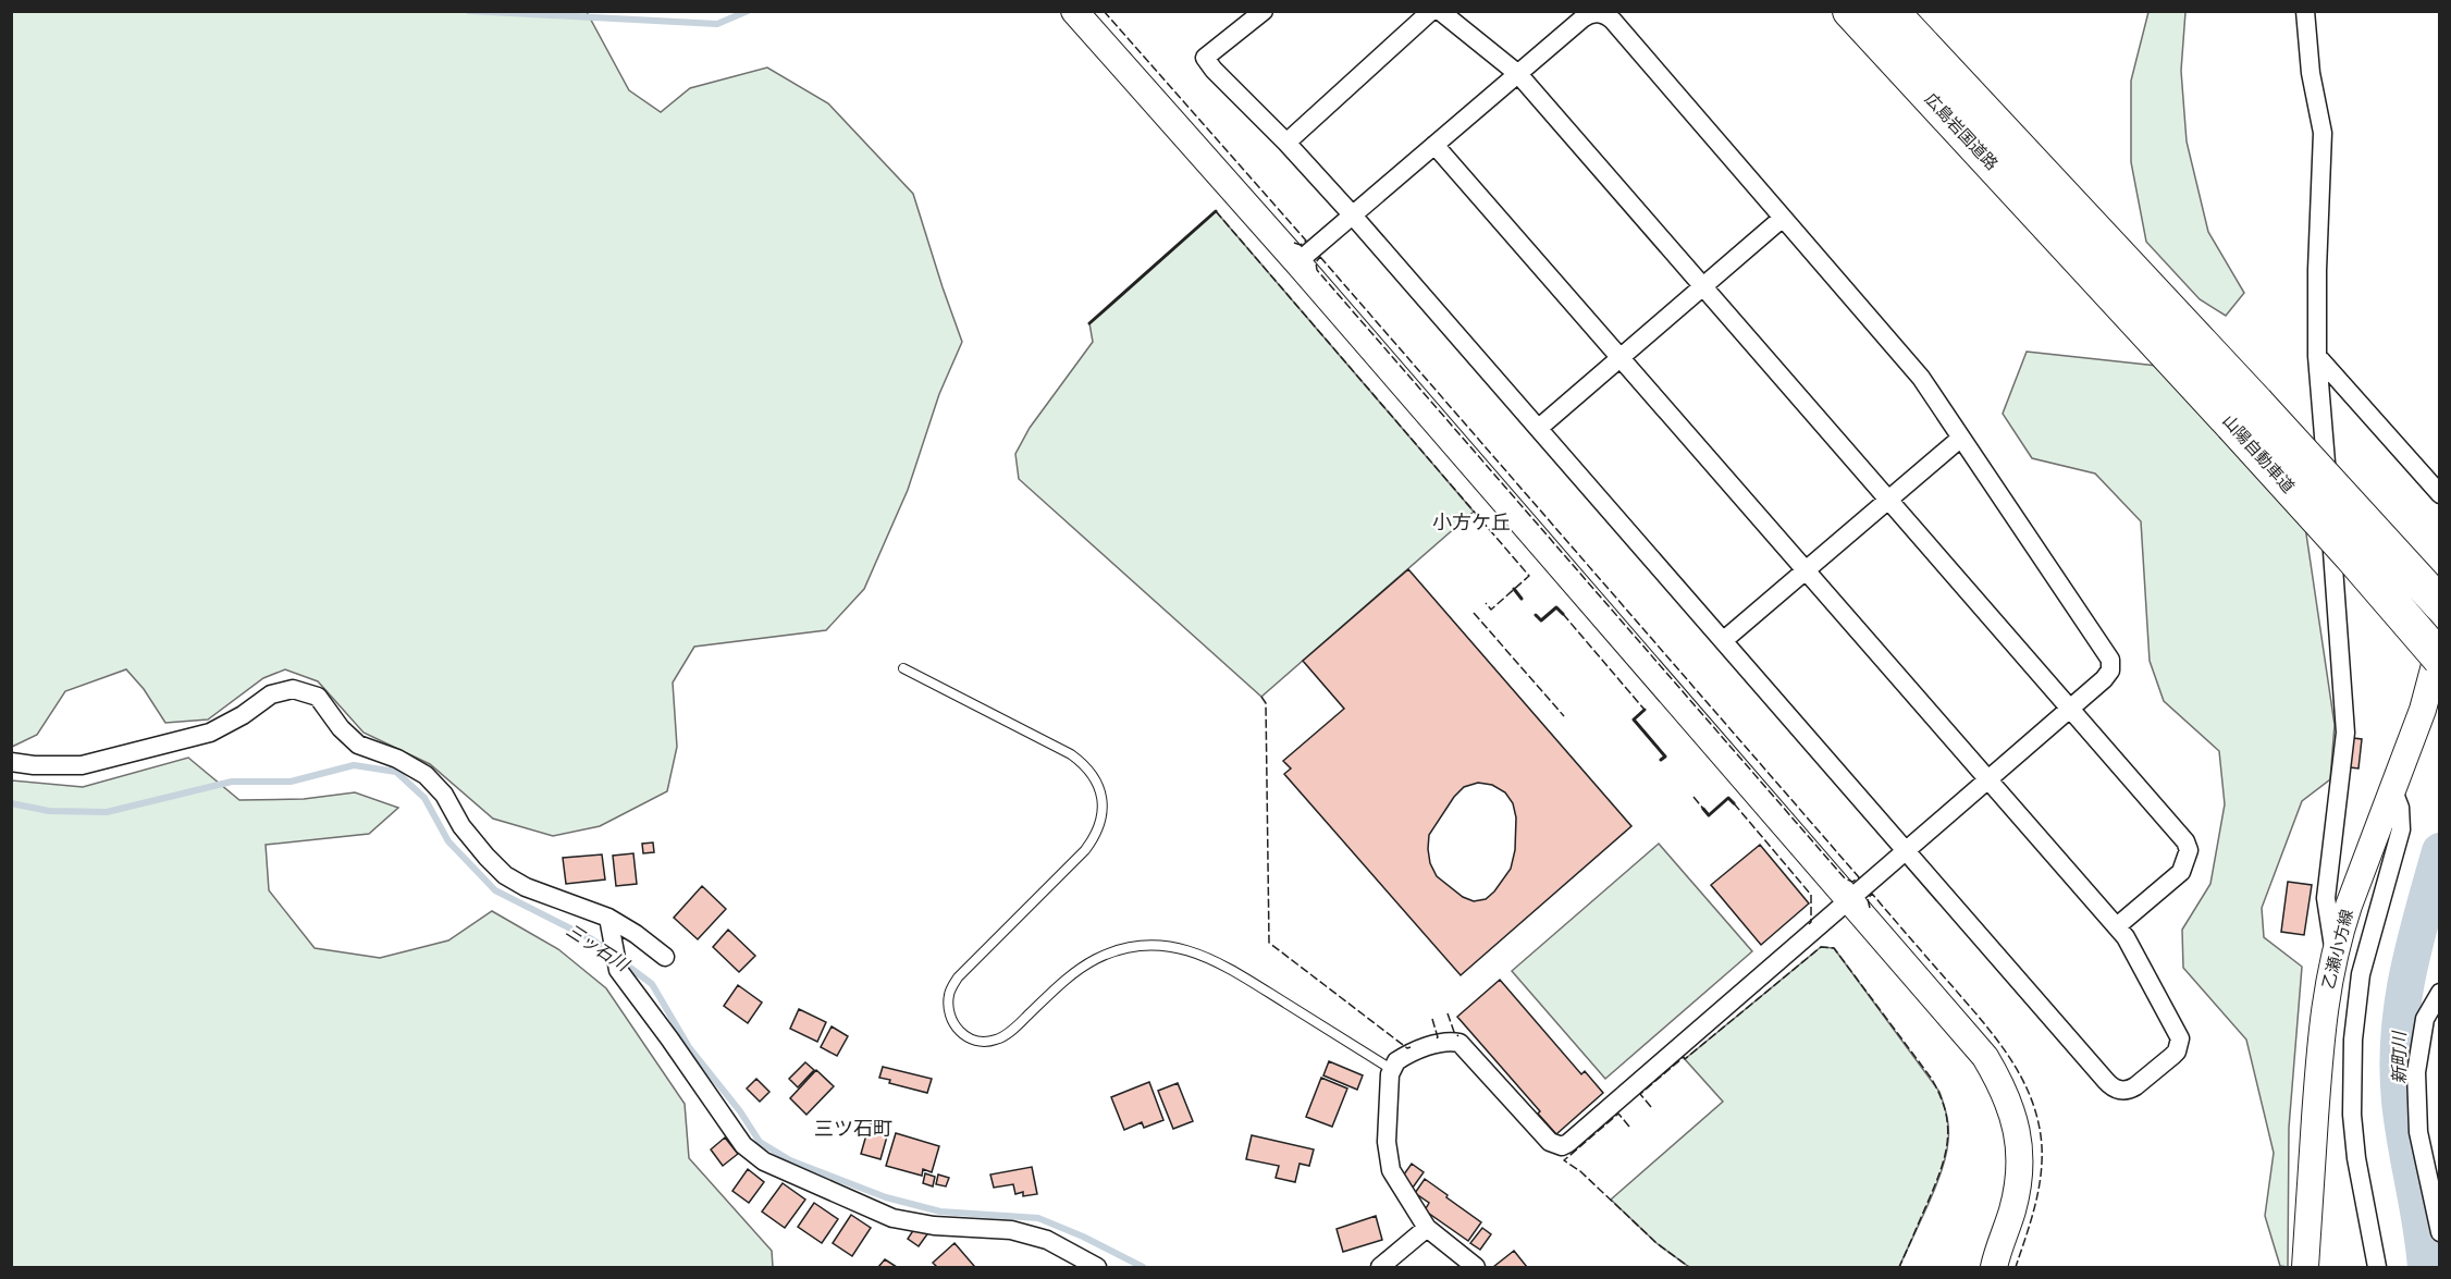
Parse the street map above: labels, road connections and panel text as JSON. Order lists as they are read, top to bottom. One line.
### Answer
{"streets":{"highway":["広島岩国道路","山陽自動車道"],"street":["乙瀬小方線"]},"crossings":[["広島岩国道路","山陽自動車道"]],"districts":["小方ケ丘","三ツ石町"],"water":["三ッ石川","新町川"]}
